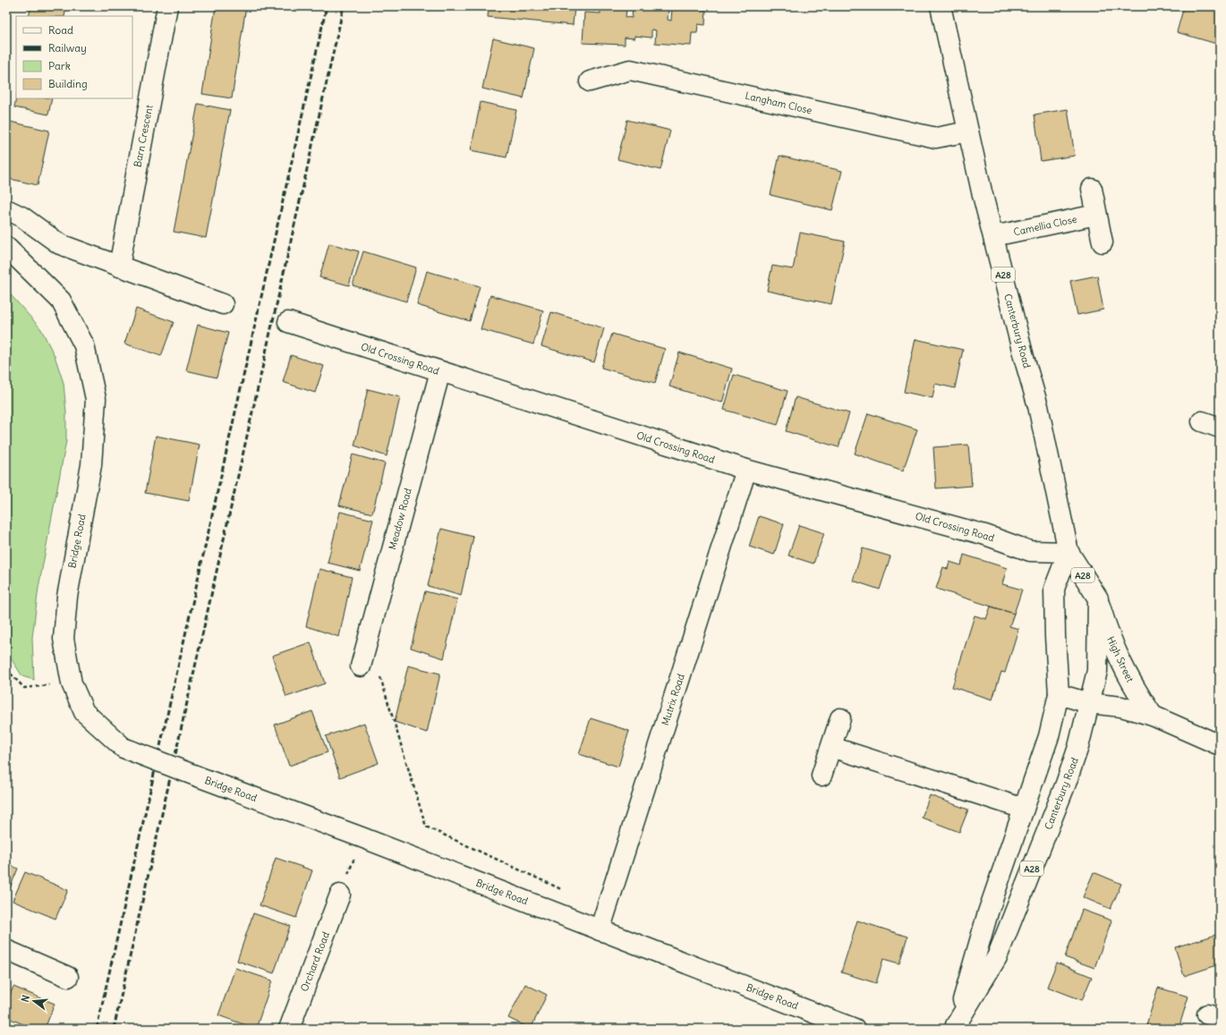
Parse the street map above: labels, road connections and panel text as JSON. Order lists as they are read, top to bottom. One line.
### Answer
{"streets":{"main road":["Langham Close","Barn Crescent","Camellia Close","A28","Canterbury Road","Old Crossing Road","Meadow Road","Bridge Road","High Street","Mutrix Road","Orchard Road"]},"crossings":[["Langham Close","Canterbury Road"],["Camellia Close","Canterbury Road"],["Canterbury Road","Old Crossing Road"],["Canterbury Road","High Street"],["Old Crossing Road","Meadow Road"],["Old Crossing Road","Mutrix Road"],["Bridge Road","Mutrix Road"]],"legend":["Road","Railway","Park","Building"],"north":"left"}
